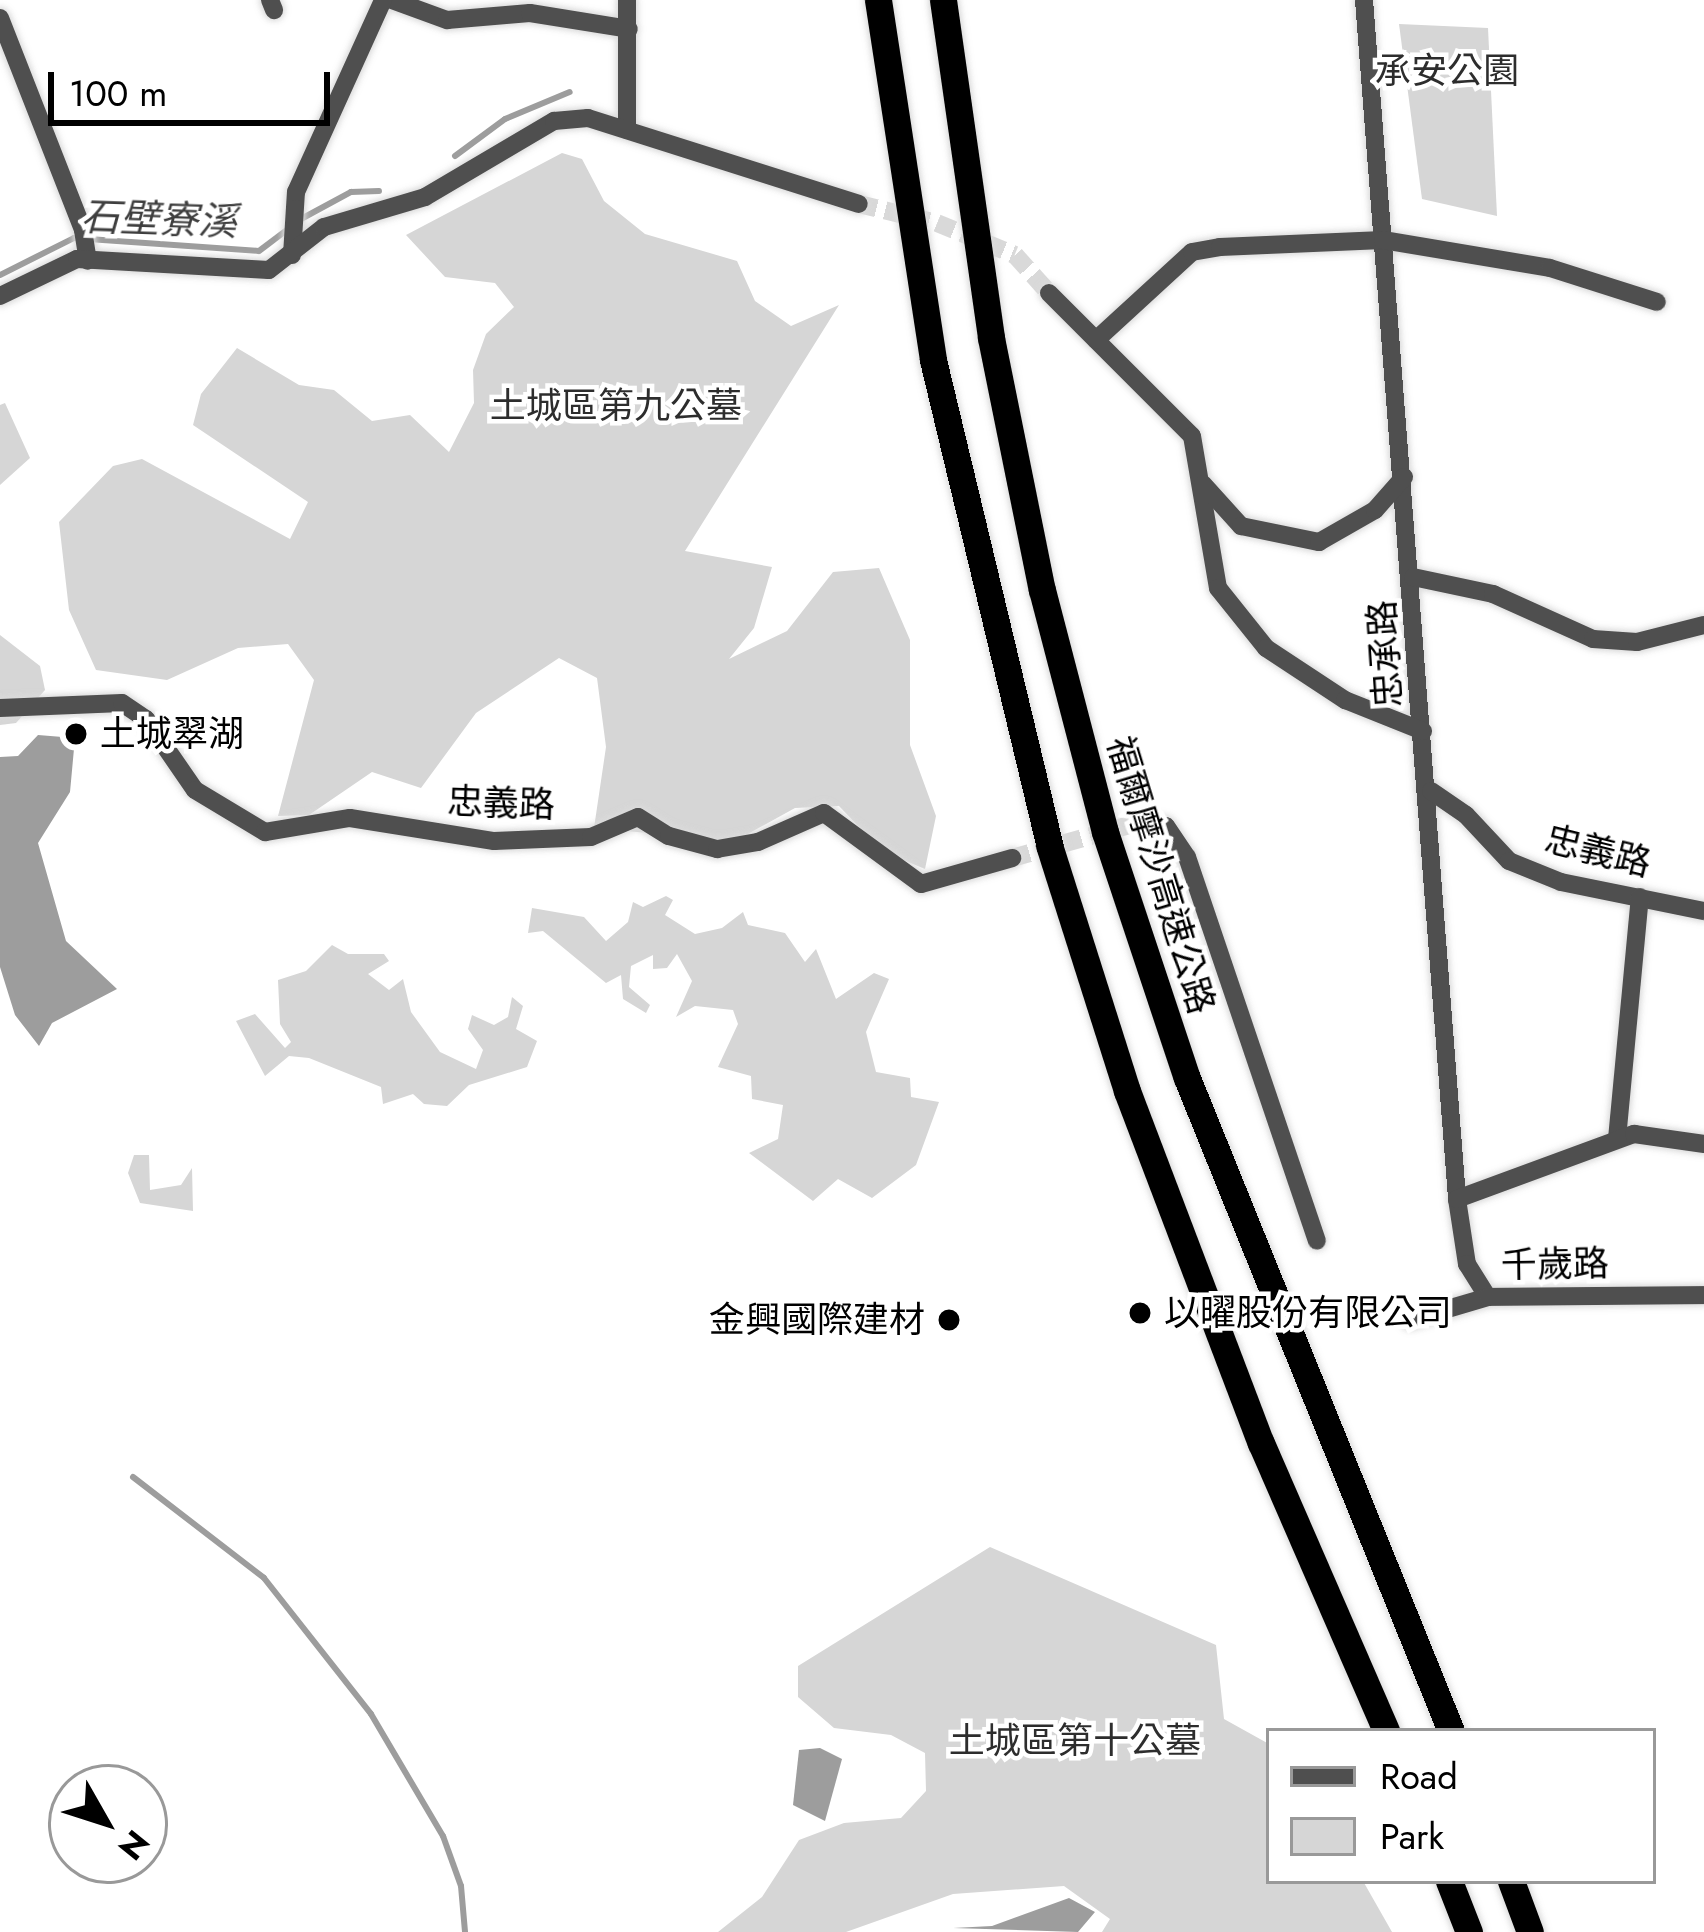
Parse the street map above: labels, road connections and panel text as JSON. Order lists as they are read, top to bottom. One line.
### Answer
{"streets":{"highway":["福爾摩沙高速公路"],"street":["忠承路","忠義路","千歲路"]},"crossings":[["忠承路","忠義路"],["忠承路","千歲路"]],"water":["石壁寮溪"],"parks":["承安公園","土城區第九公墓","土城區第十公墓"],"places":["土城翠湖","以曜股份有限公司","金興國際建材"],"legend":["Road","Park"],"scale_bar":"100 m","north":"bottom right"}
